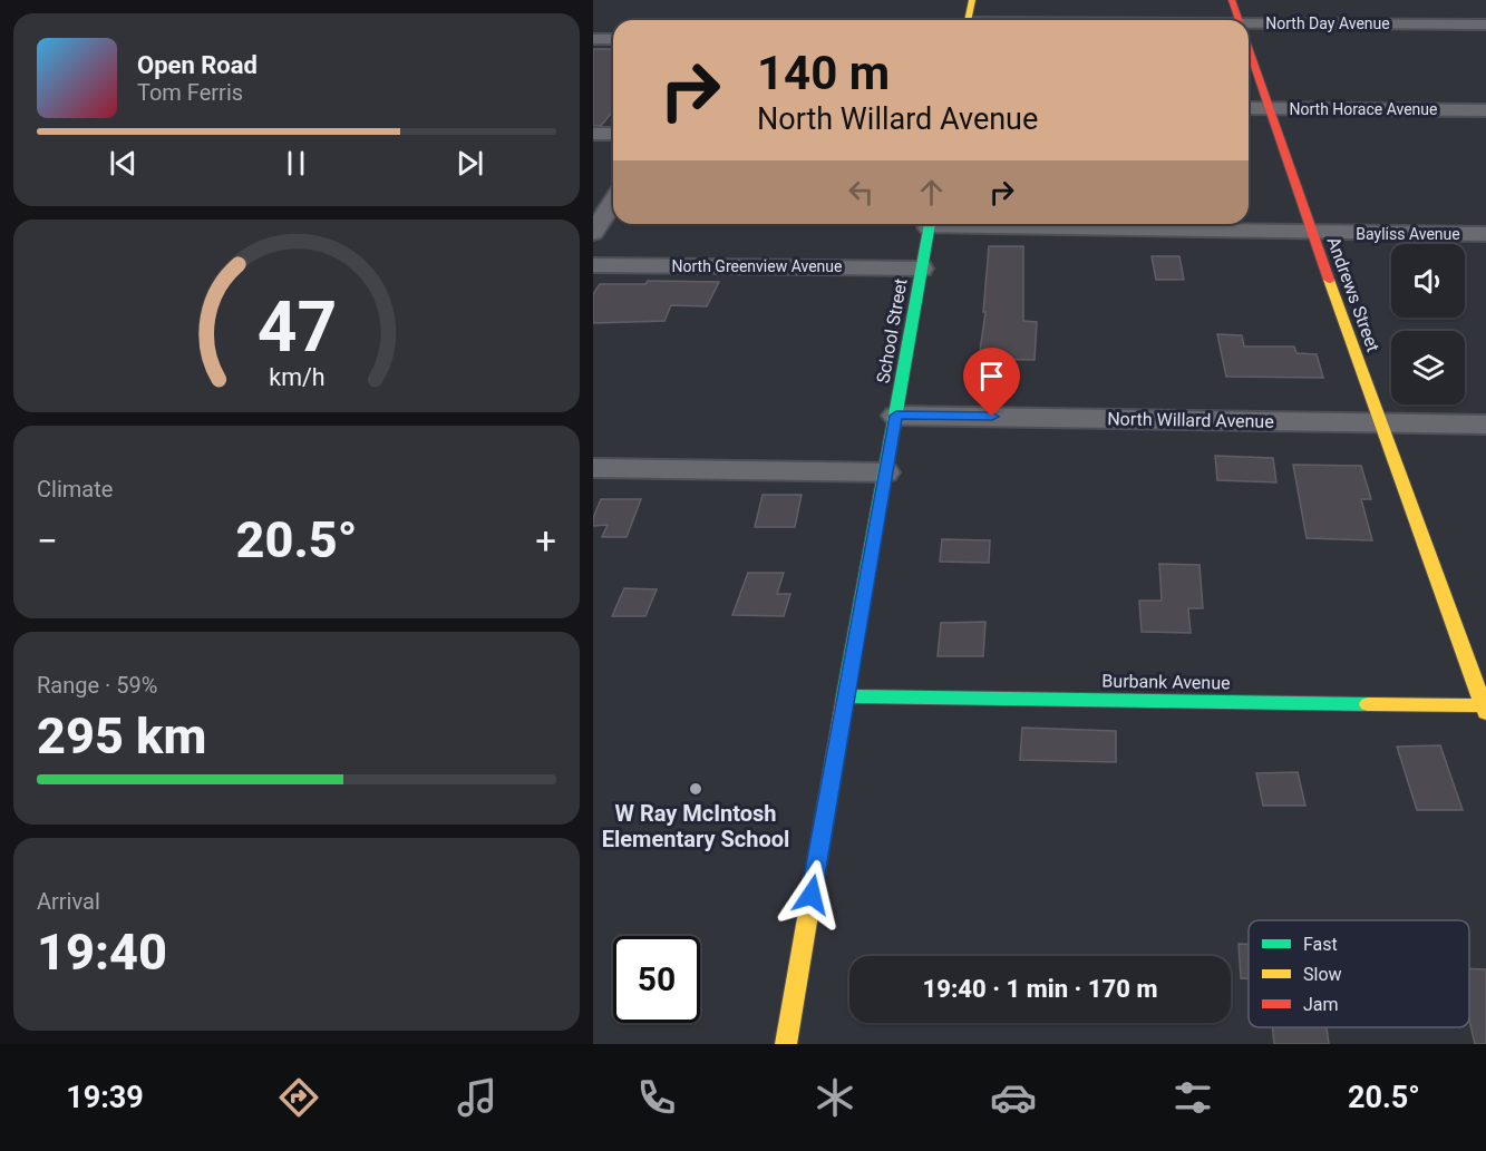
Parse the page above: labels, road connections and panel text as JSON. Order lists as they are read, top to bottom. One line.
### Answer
{"streets":{"street":["North Day Avenue","North Horace Avenue","Bayliss Avenue","North Greenview Avenue","Andrews Street","School Street","North Willard Avenue","Burbank Avenue"]},"crossings":[["North Horace Avenue","Andrews Street"],["Bayliss Avenue","Andrews Street"],["North Greenview Avenue","School Street"],["Andrews Street","North Willard Avenue"],["Andrews Street","Burbank Avenue"],["School Street","North Willard Avenue"],["School Street","Burbank Avenue"]],"places":["W Ray McIntosh Elementary School"],"legend":["Fast","Slow","Jam"],"page":{"turn":["140 m","North Willard Avenue"],"song":["Open Road","Tom Ferris"],"tile":["Climate",["Range · 59%","295 km"],["Arrival","19:40"]],"heat":["−","20.5°","+"],"limit":"50","trip":"19:40 · 1 min · 170 m","tabs":["19:39","20.5°"],"gauge":["47","km/h"]}}
